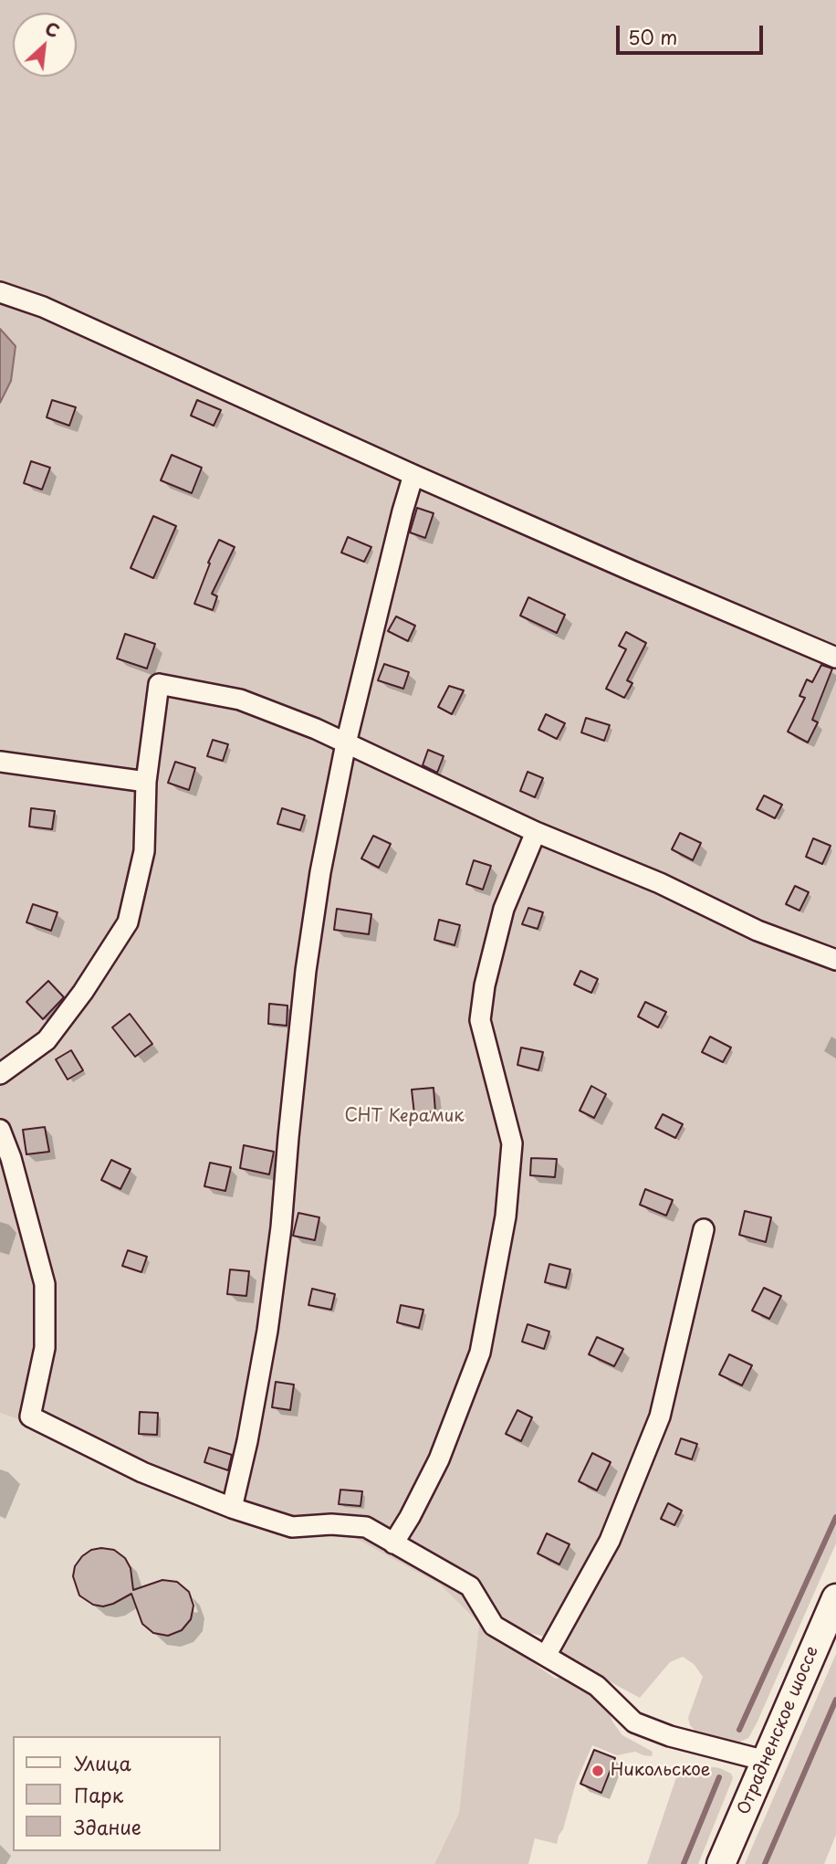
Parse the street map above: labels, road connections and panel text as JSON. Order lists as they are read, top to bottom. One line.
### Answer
{"streets":{"main road":["Отрадненское шоссе"]},"parks":["СНТ Керамик"],"places":["Никольское"],"legend":["Улица","Парк","Здание"],"scale_bar":"50 m","north":"top right"}
